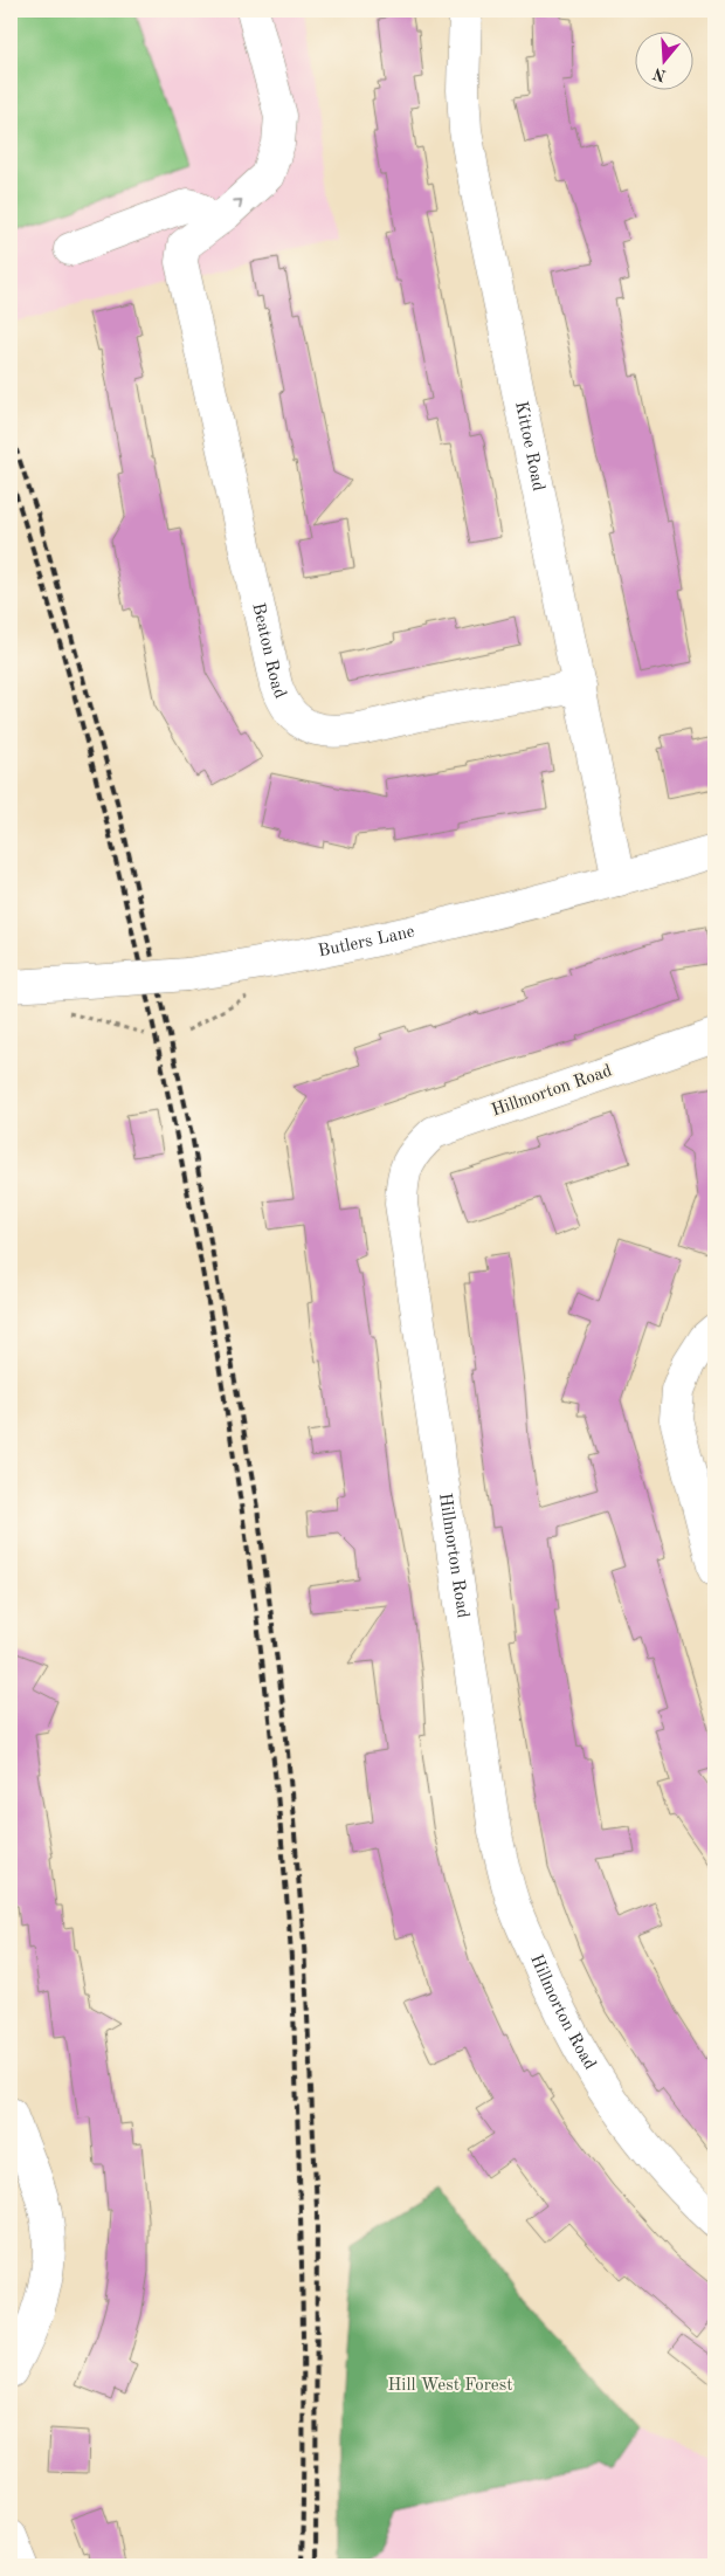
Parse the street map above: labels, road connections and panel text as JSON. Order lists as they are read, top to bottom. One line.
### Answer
{"streets":{"street":["Kittoe Road","Beaton Road","Butlers Lane","Hillmorton Road"]},"crossings":[["Kittoe Road","Beaton Road"],["Kittoe Road","Butlers Lane"]],"parks":["Hill West Forest"],"north":"bottom"}
